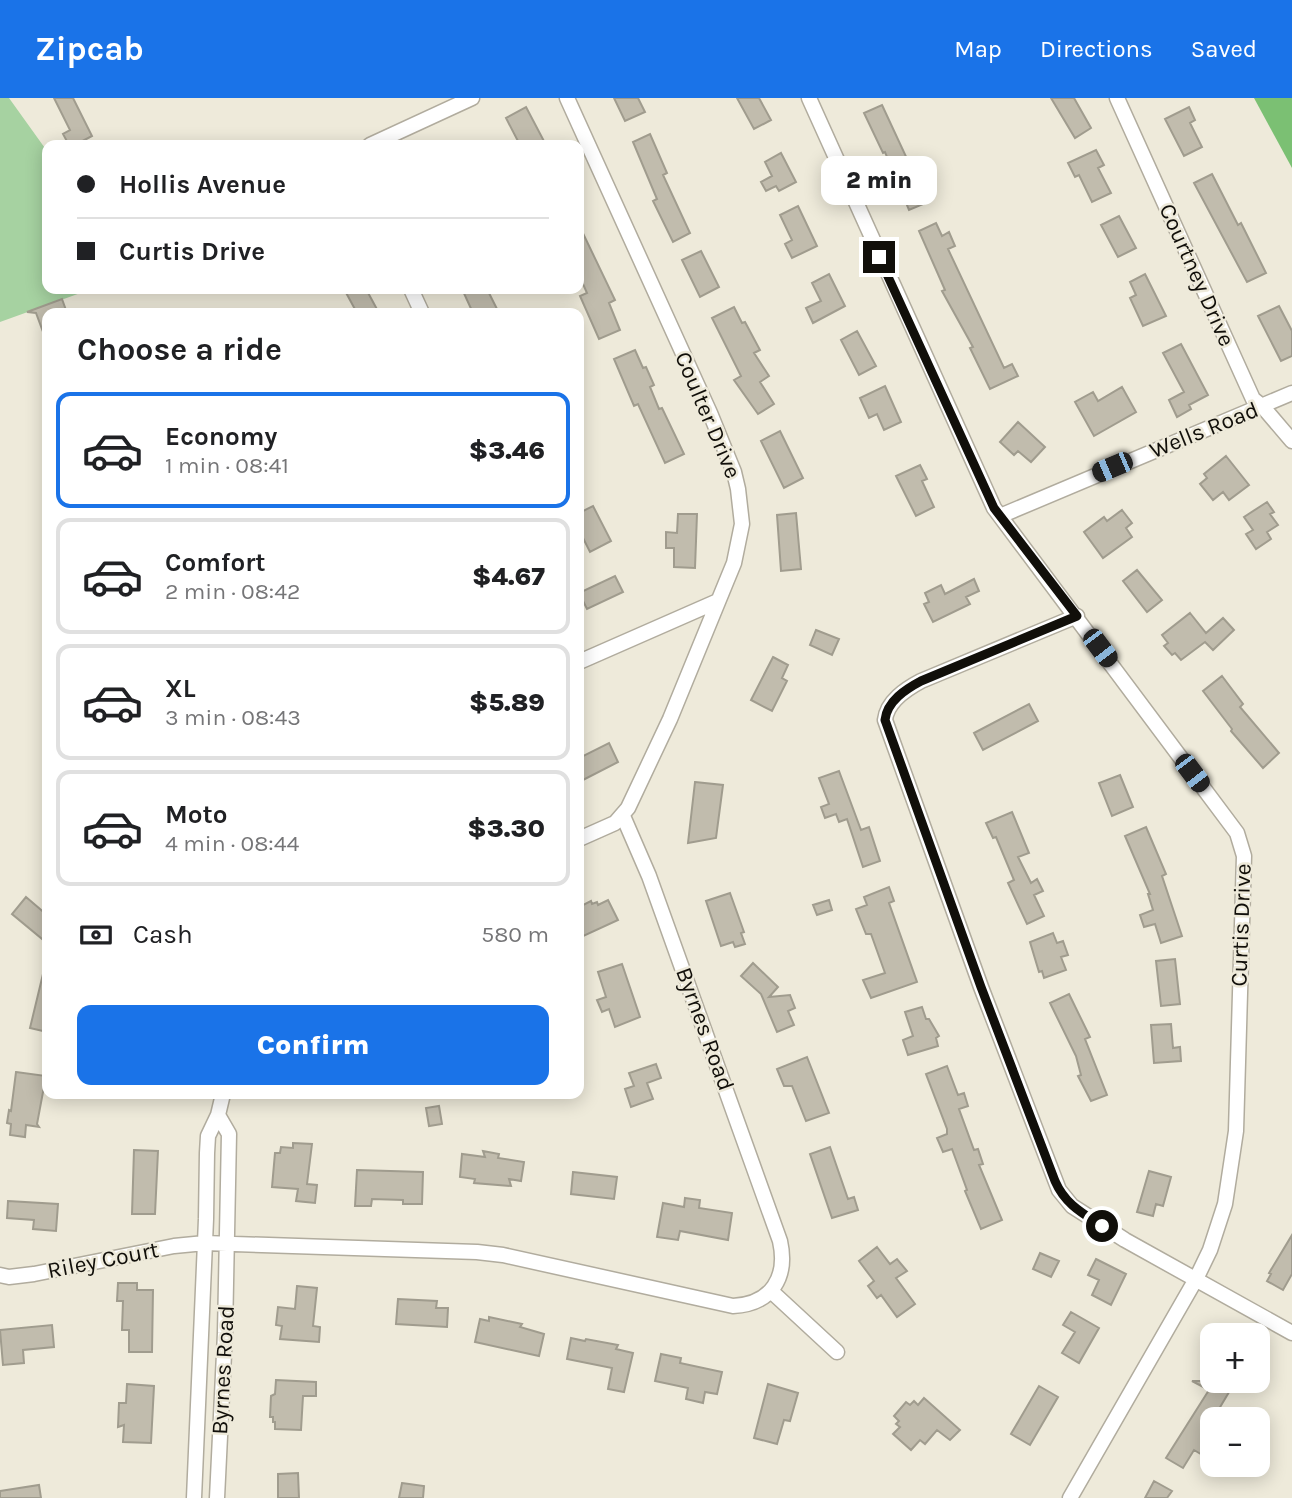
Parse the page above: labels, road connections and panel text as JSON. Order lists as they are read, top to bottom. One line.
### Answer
{"streets":{"street":["Courtney Drive","Coulter Drive","Wells Road","Curtis Drive","Byrnes Road","Riley Court"]},"crossings":[["Courtney Drive","Wells Road"],["Coulter Drive","Byrnes Road"],["Wells Road","Curtis Drive"],["Byrnes Road","Riley Court"]],"page":{"header":"Zipcab","nav":["Map","Directions","Saved"],"banner":["Hollis Avenue","Curtis Drive"],"bubble":"2 min","heading":"Choose a ride","list":[{"name":"Economy","note":"1 min · 08:41","value":"$3.46"},{"name":"Comfort","note":"2 min · 08:42","value":"$4.67"},{"name":"XL","note":"3 min · 08:43","value":"$5.89"},{"name":"Moto","note":"4 min · 08:44","value":"$3.30"}],"pay":["Cash","580 m"],"buttons":"Confirm","map_buttons":["+","−"]}}
